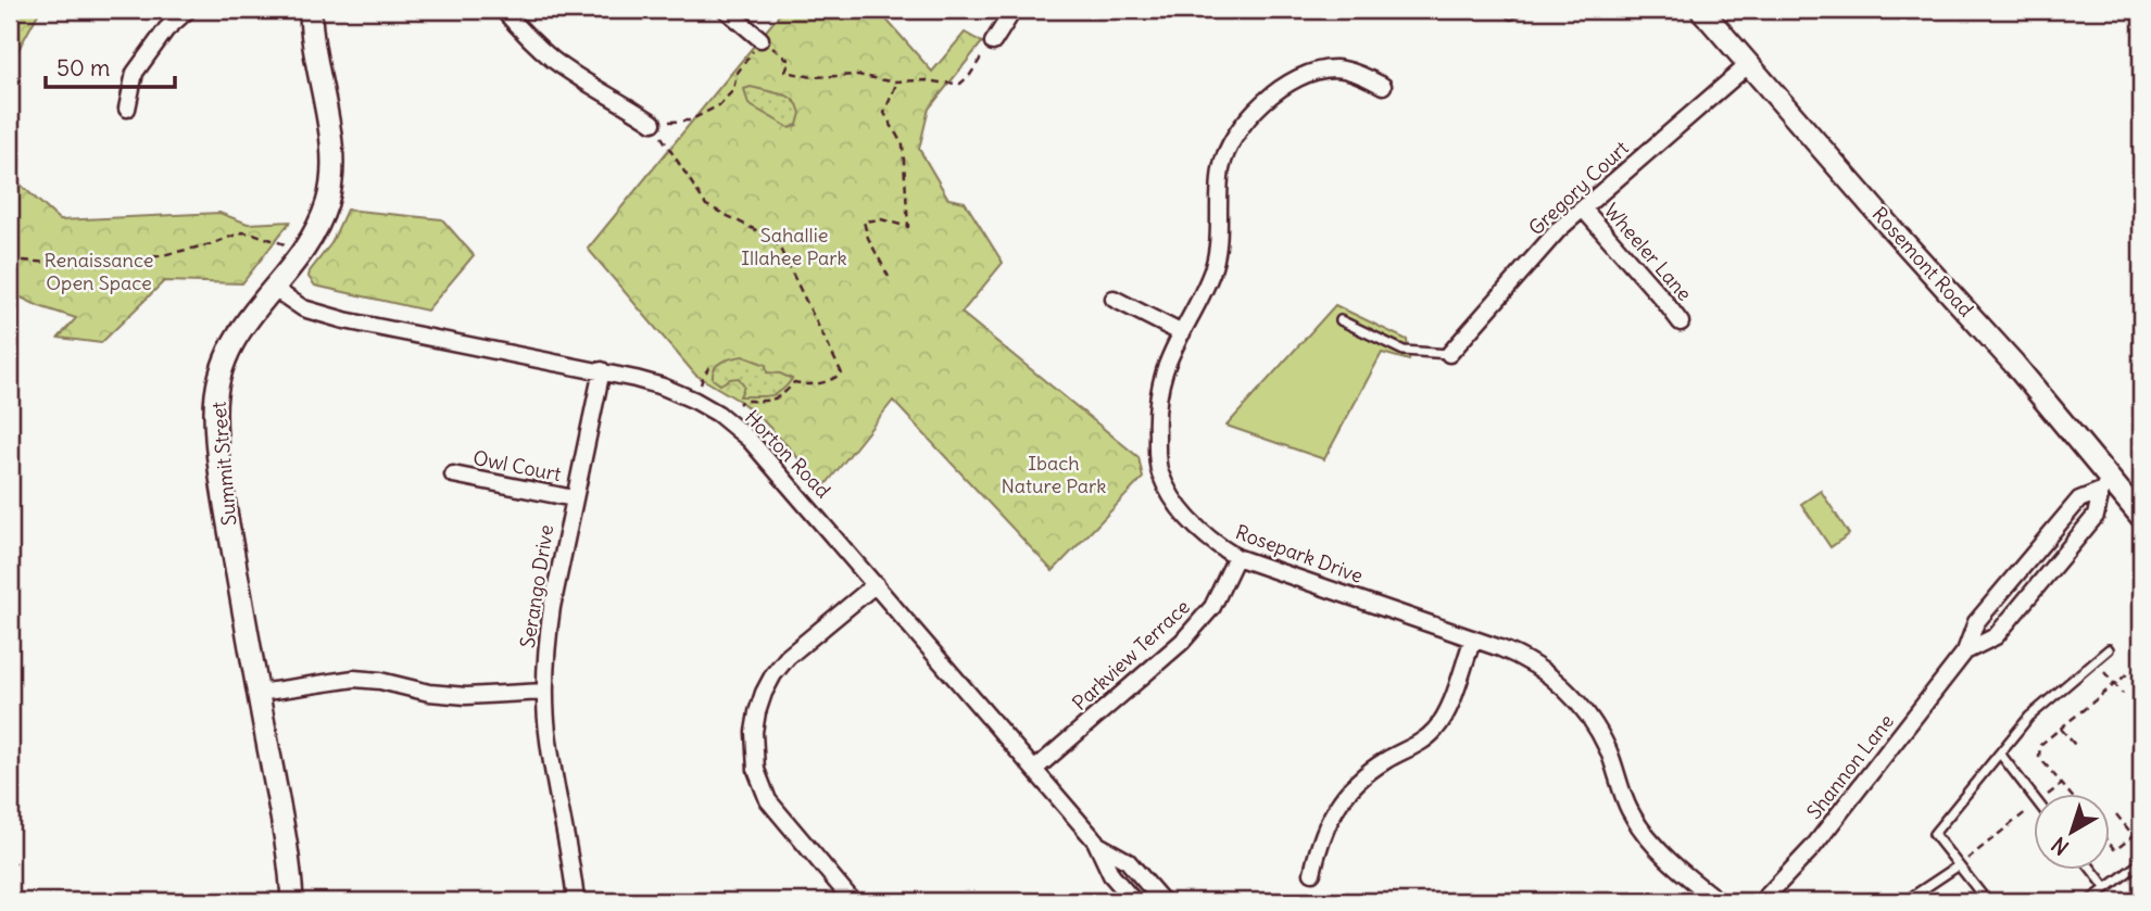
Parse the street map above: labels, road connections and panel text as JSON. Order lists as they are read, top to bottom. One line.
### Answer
{"streets":{"street":["Gregory Court","Wheeler Lane","Rosemont Road","Horton Road","Summit Street","Owl Court","Rosepark Drive","Serango Drive","Parkview Terrace","Shannon Lane"]},"crossings":[["Gregory Court","Wheeler Lane"],["Gregory Court","Rosemont Road"],["Rosemont Road","Shannon Lane"],["Horton Road","Summit Street"],["Horton Road","Serango Drive"],["Horton Road","Parkview Terrace"],["Owl Court","Serango Drive"],["Rosepark Drive","Parkview Terrace"]],"parks":["Sahallie Illahee Park","Renaissance Open Space","Ibach Nature Park"],"scale_bar":"50 m","north":"bottom left"}
